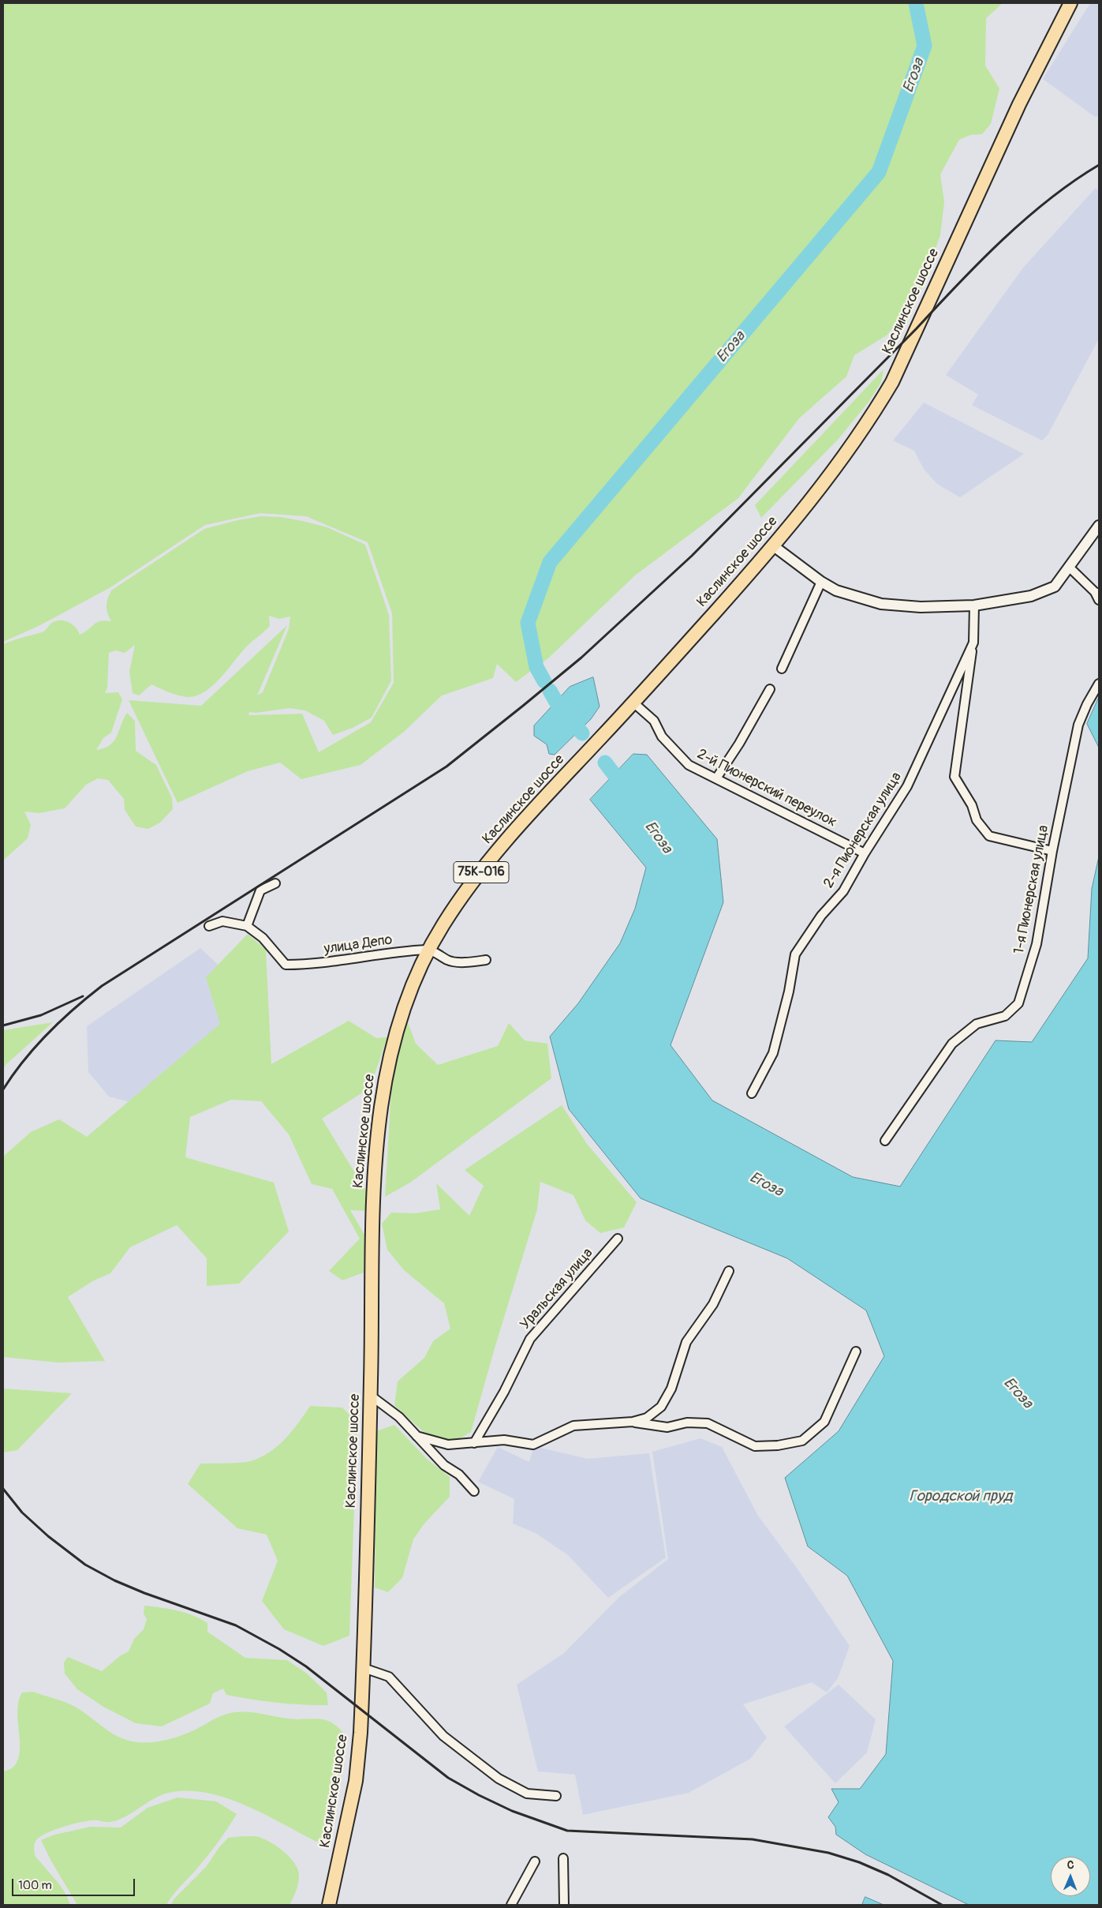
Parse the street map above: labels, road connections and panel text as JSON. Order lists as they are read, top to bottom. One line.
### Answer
{"streets":{"main road":["Каслинское шоссе","75К-016"],"street":["2-й Пионерский переулок","2-я Пионерская улица","1-я Пионерская улица","улица Депо","Уральская улица"]},"crossings":[["Каслинское шоссе","2-й Пионерский переулок"],["Каслинское шоссе","улица Депо"],["2-й Пионерский переулок","2-я Пионерская улица"],["2-я Пионерская улица","1-я Пионерская улица"]],"water":["Егоза","Городской пруд"],"scale_bar":"100 m","north":"top"}
